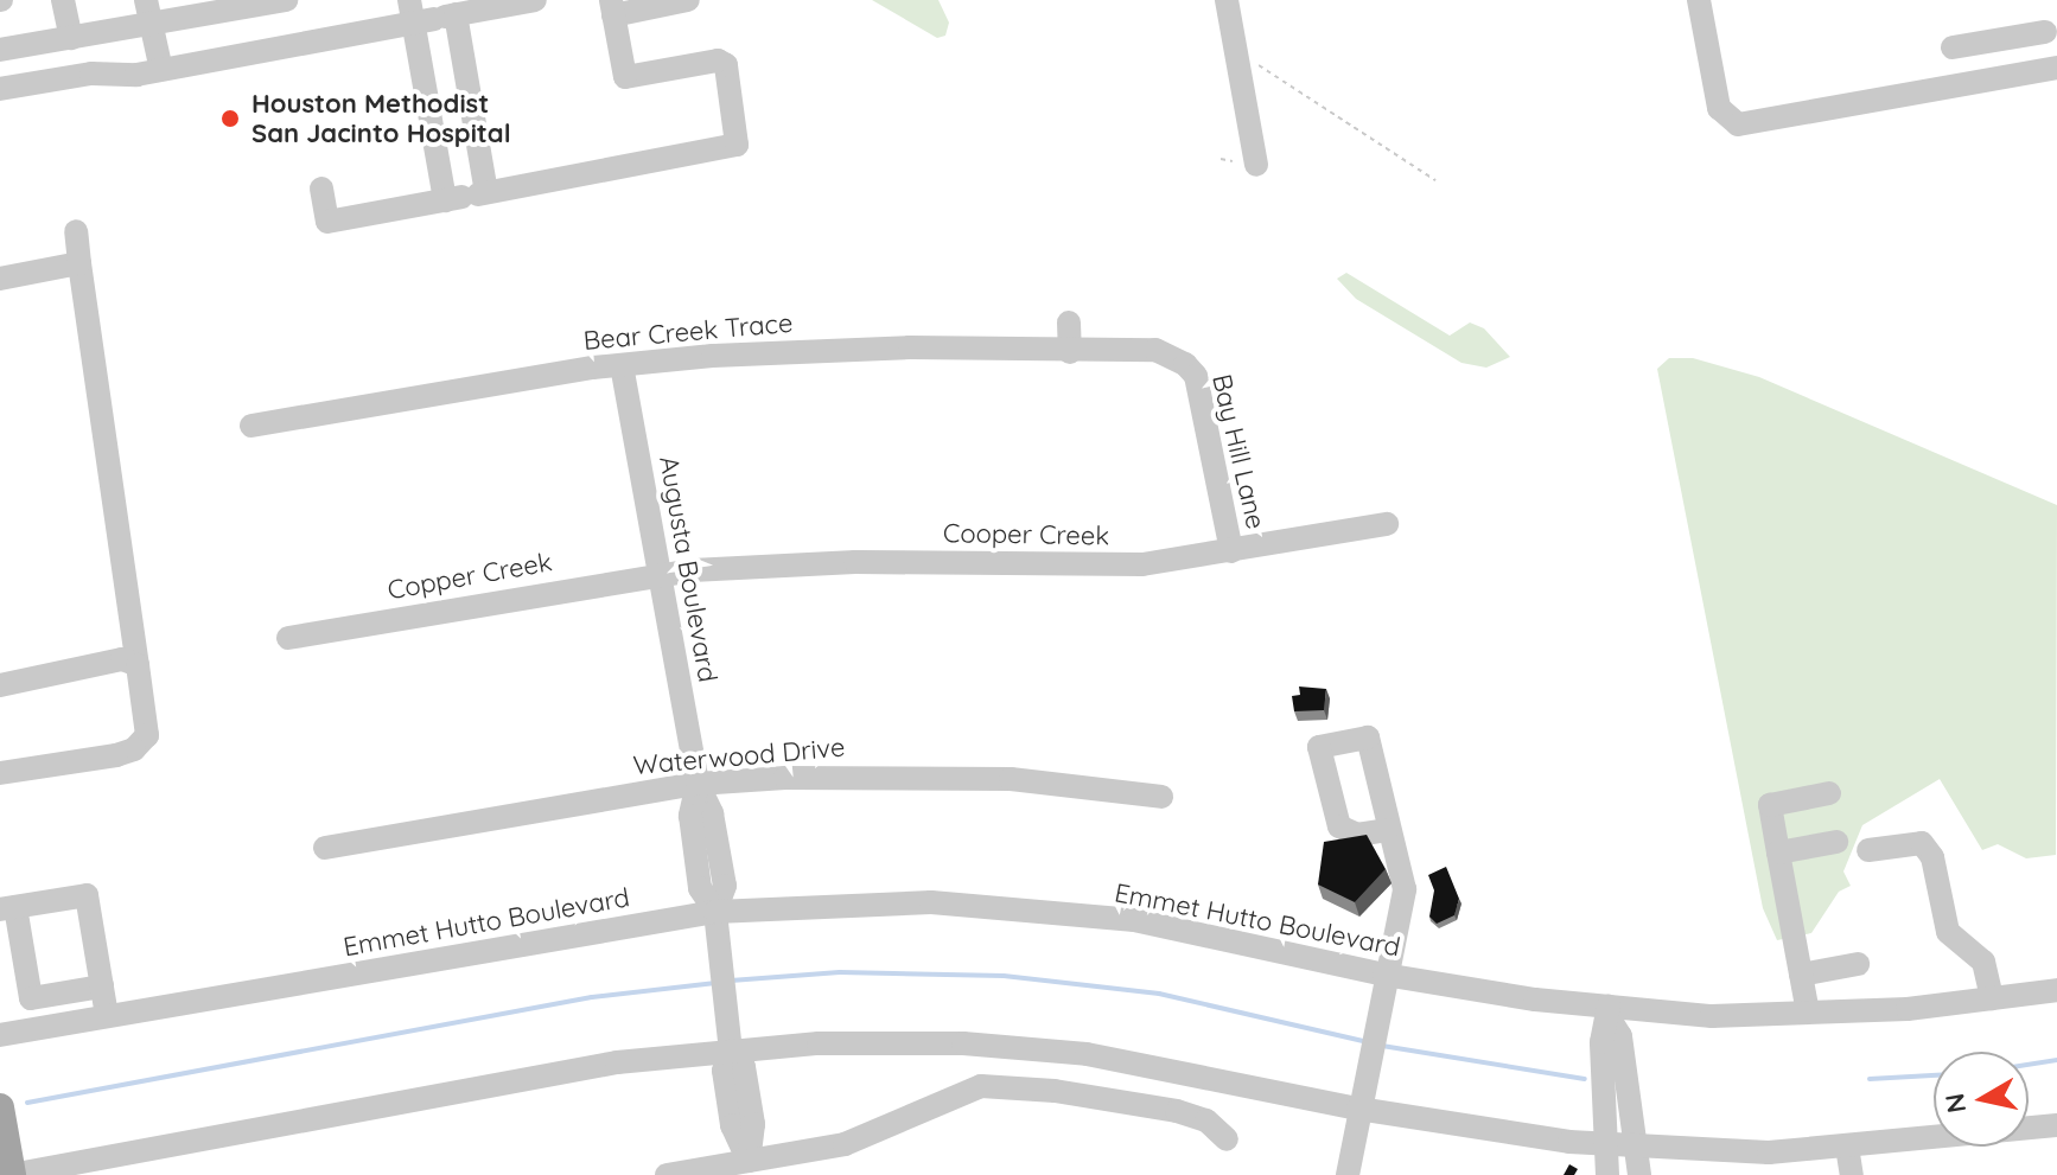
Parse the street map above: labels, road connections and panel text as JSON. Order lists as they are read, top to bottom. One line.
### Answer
{"streets":{"street":["Bear Creek Trace","Bay Hill Lane","Cooper Creek","Augusta Boulevard","Copper Creek","Waterwood Drive","Emmet Hutto Boulevard"]},"crossings":[["Bear Creek Trace","Bay Hill Lane"],["Bear Creek Trace","Augusta Boulevard"],["Bay Hill Lane","Cooper Creek"],["Cooper Creek","Augusta Boulevard"],["Cooper Creek","Copper Creek"],["Augusta Boulevard","Copper Creek"],["Augusta Boulevard","Waterwood Drive"],["Augusta Boulevard","Emmet Hutto Boulevard"]],"places":["Houston Methodist San Jacinto Hospital"],"north":"left"}
